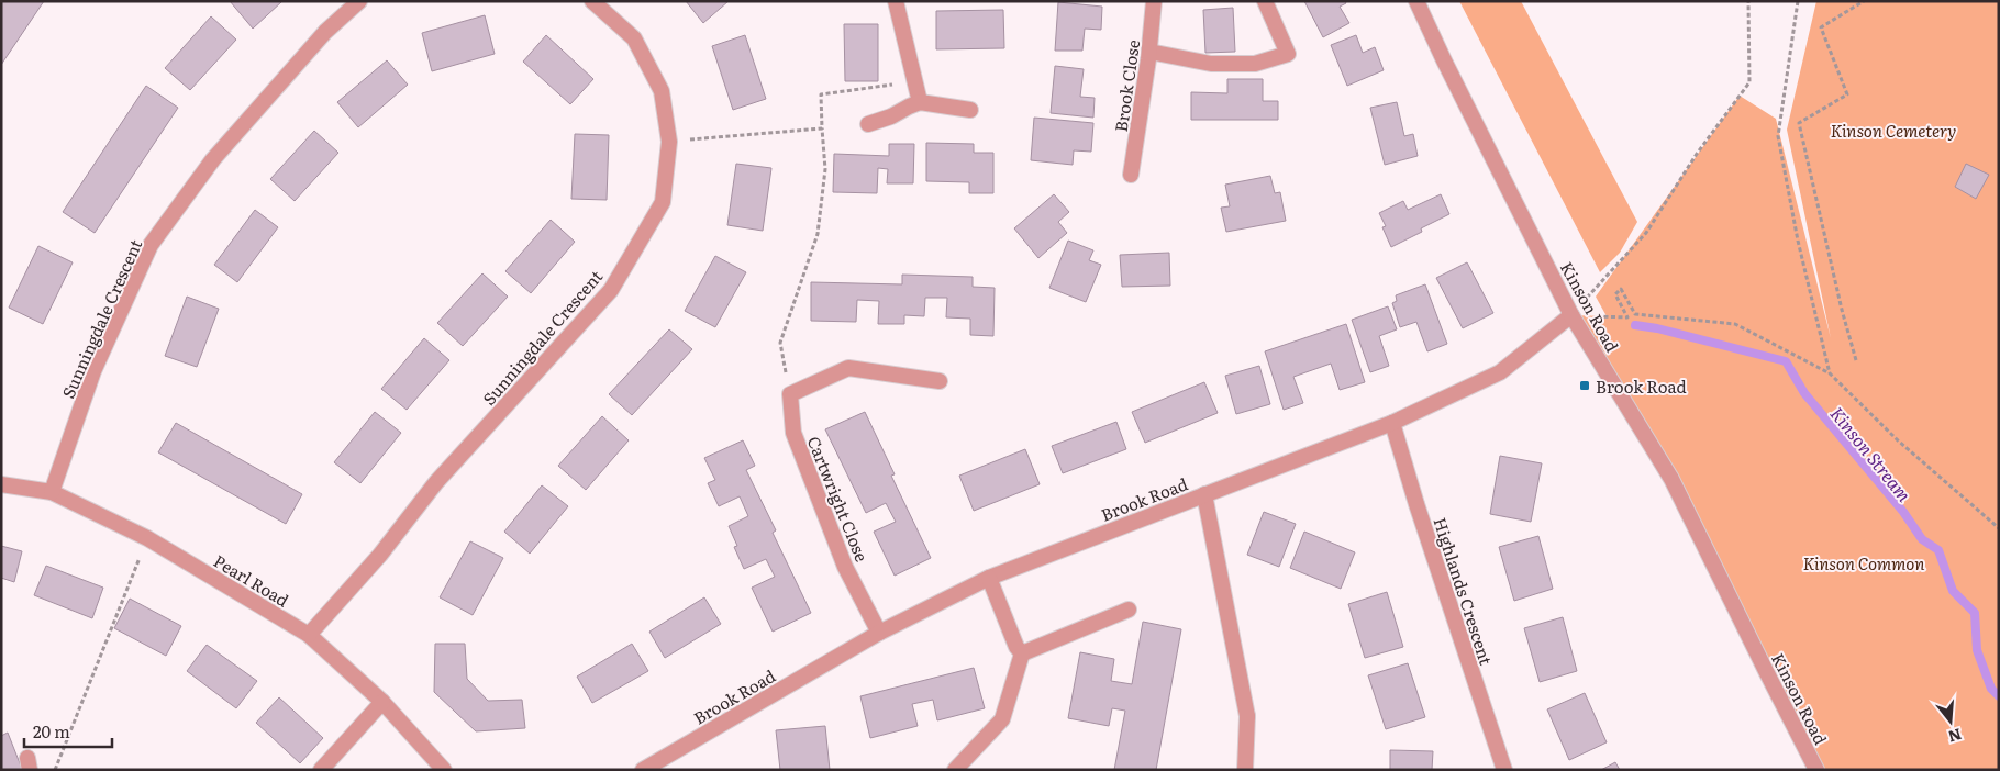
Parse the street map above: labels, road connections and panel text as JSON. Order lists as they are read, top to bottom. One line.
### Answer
{"streets":{"street":["Brook Close","Kinson Road","Sunningdale Crescent","Cartwright Close","Brook Road","Pearl Road","Highlands Crescent"]},"crossings":[["Kinson Road","Brook Road"],["Sunningdale Crescent","Pearl Road"],["Cartwright Close","Brook Road"],["Brook Road","Highlands Crescent"]],"water":["Kinson Stream"],"parks":["Kinson Cemetery","Kinson Common"],"places":{"transit":["Brook Road"]},"scale_bar":"20 m","north":"bottom"}
